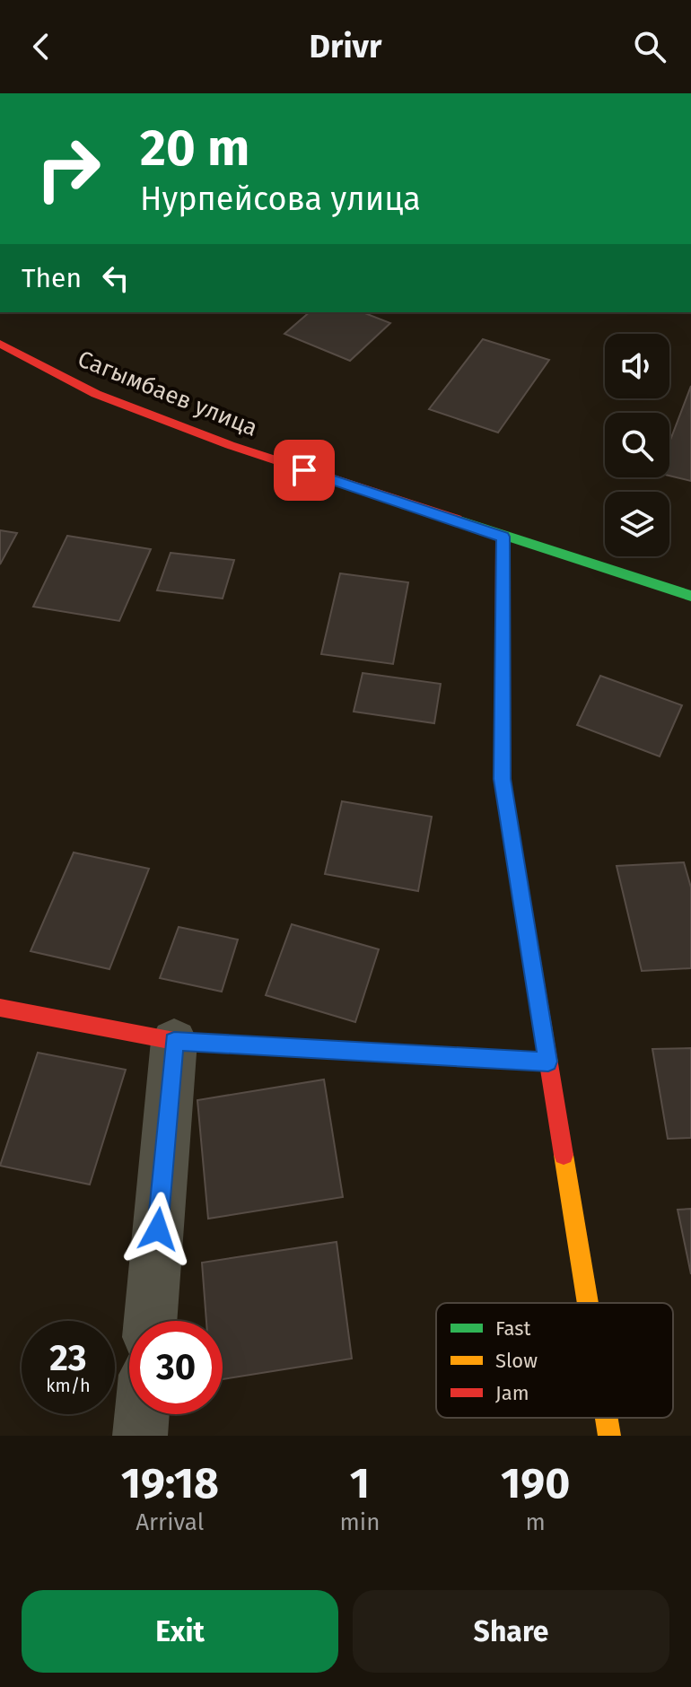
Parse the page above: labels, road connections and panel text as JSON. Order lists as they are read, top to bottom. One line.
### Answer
{"streets":{"street":["Сагымбаев улица"]},"legend":["Fast","Slow","Jam"],"page":{"header":"Drivr","turn":["20 m","Нурпейсова улица"],"then":"Then","speed":"23 km/h","limit":"30","eta":["19:18","Arrival","1","min","190","m"],"buttons":["Exit","Share"]}}
